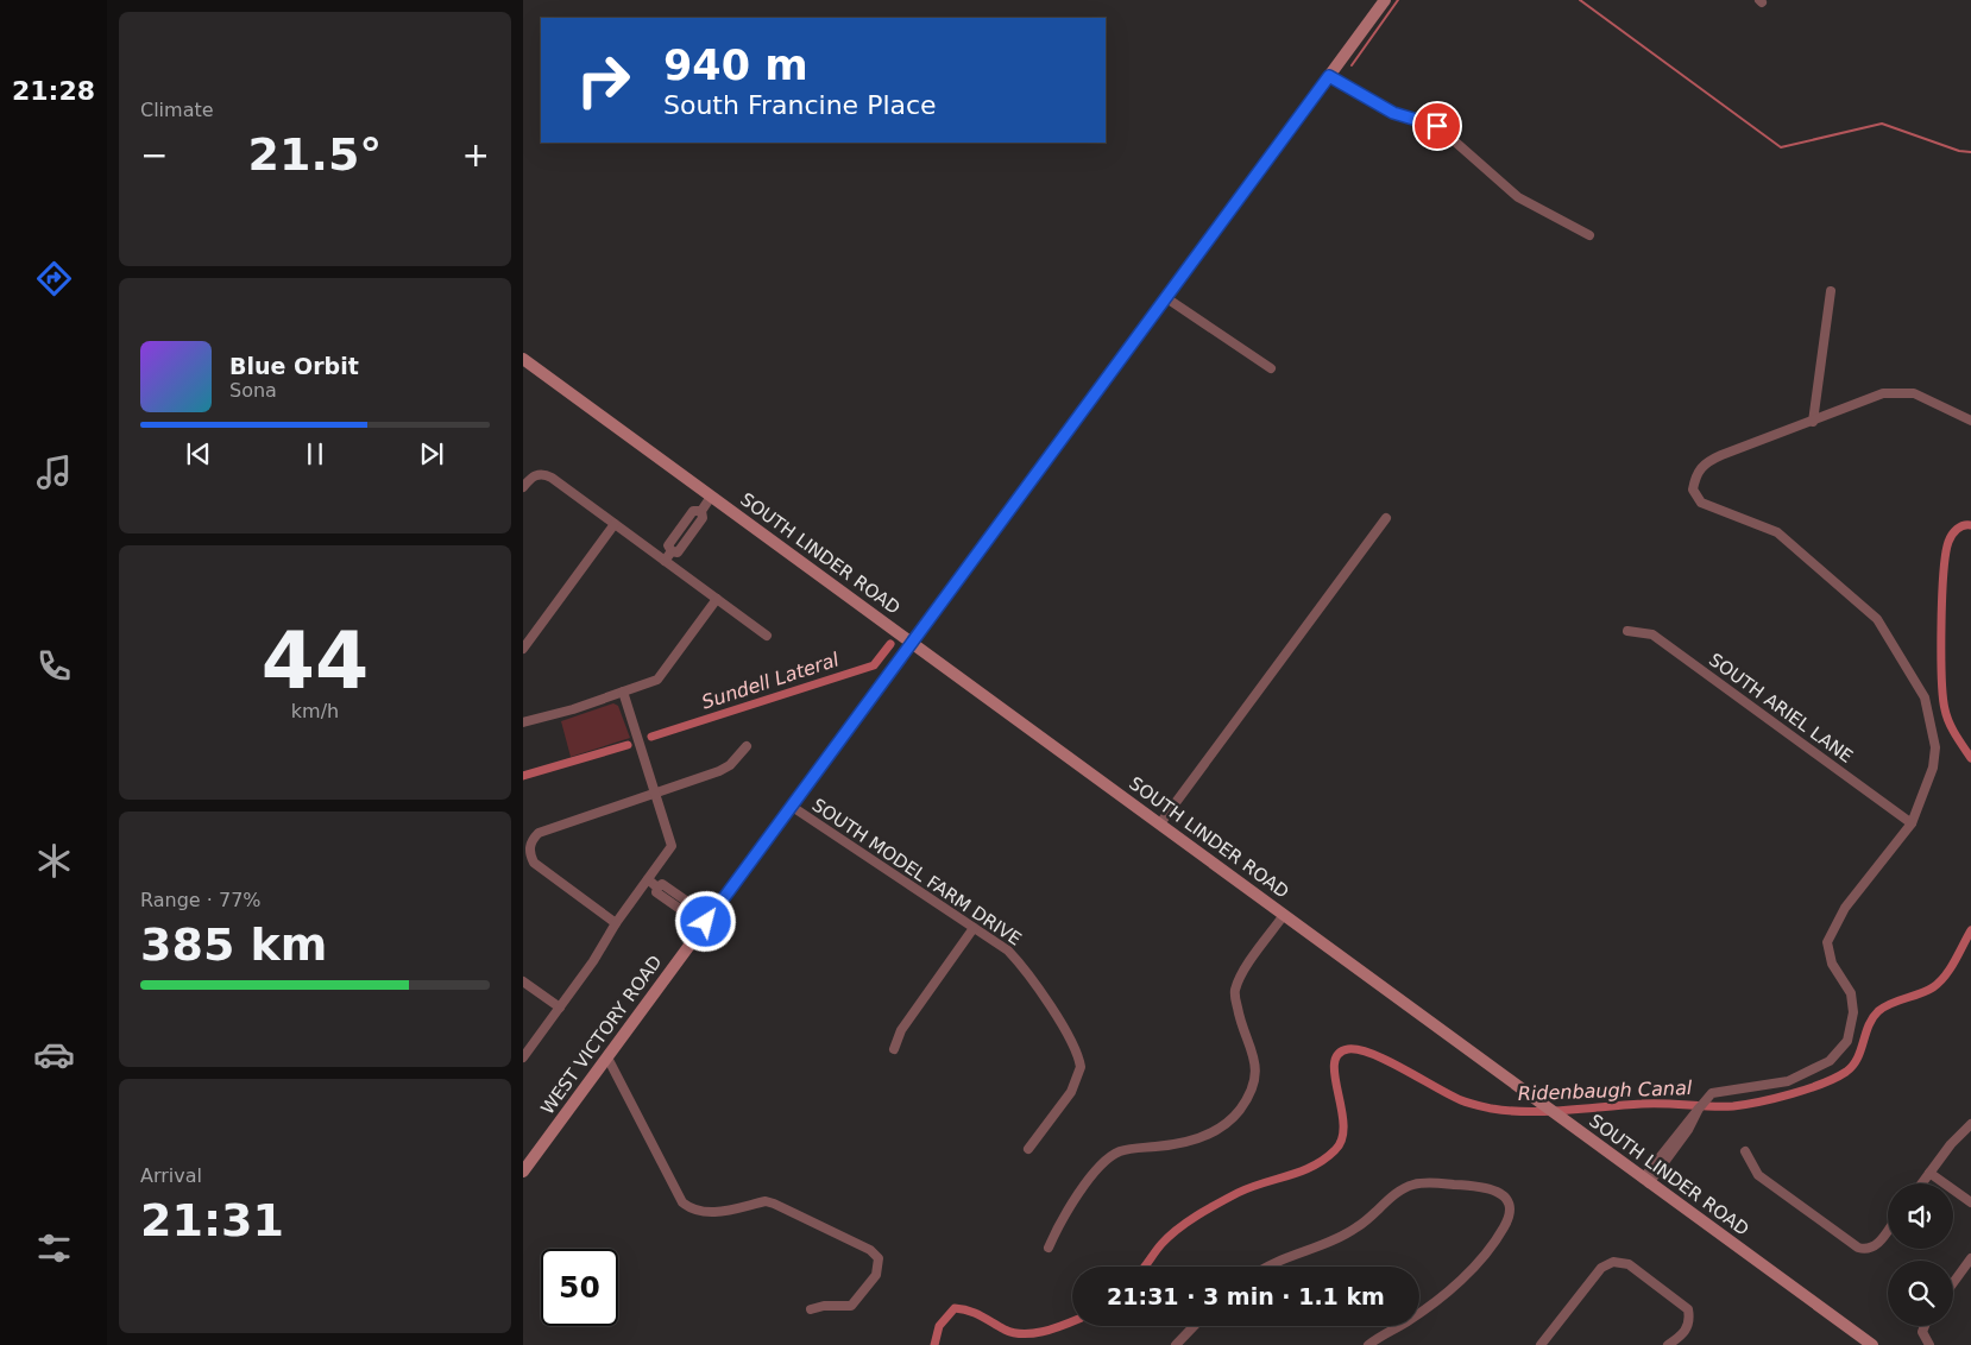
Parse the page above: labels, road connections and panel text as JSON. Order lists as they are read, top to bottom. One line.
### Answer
{"streets":{"street":["SOUTH LINDER ROAD","SOUTH ARIEL LANE","SOUTH MODEL FARM DRIVE","WEST VICTORY ROAD"]},"crossings":[["SOUTH LINDER ROAD","WEST VICTORY ROAD"],["SOUTH MODEL FARM DRIVE","WEST VICTORY ROAD"]],"water":["Sundell Lateral","Ridenbaugh Canal"],"page":{"tabs":"21:28","tile":["Climate",["44","km/h"],["Range · 77%","385 km"],["Arrival","21:31"]],"turn":["940 m","South Francine Place"],"heat":["−","21.5°","+"],"song":["Blue Orbit","Sona"],"limit":"50","trip":"21:31 · 3 min · 1.1 km"}}
